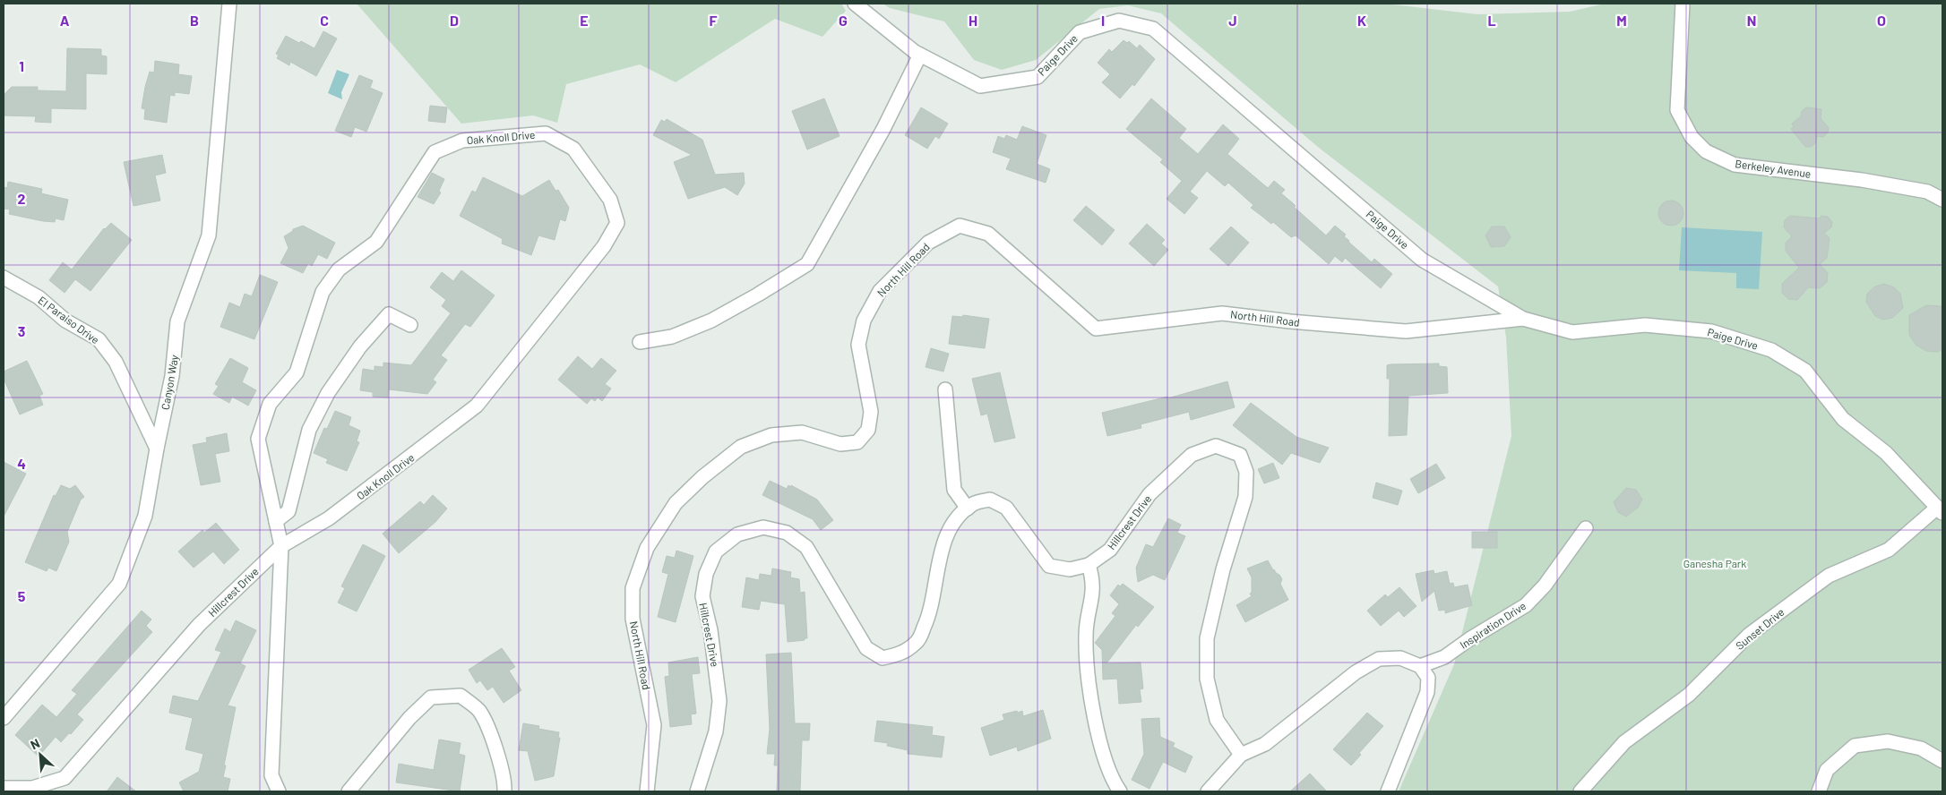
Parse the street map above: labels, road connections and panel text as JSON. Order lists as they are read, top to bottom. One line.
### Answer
{"streets":{"street":["Paige Drive","Oak Knoll Drive","Berkeley Avenue","North Hill Road","El Paraiso Drive","Canyon Way","Hillcrest Drive","Inspiration Drive","Sunset Drive"]},"crossings":[["Paige Drive","North Hill Road"],["Paige Drive","Sunset Drive"],["Oak Knoll Drive","Hillcrest Drive"],["El Paraiso Drive","Canyon Way"]],"parks":["Ganesha Park"],"north":"top left","grid":{"columns":["A","B","C","D","E","F","G","H","I","J","K","L","M","N","O"],"rows":["1","2","3","4","5"]}}
